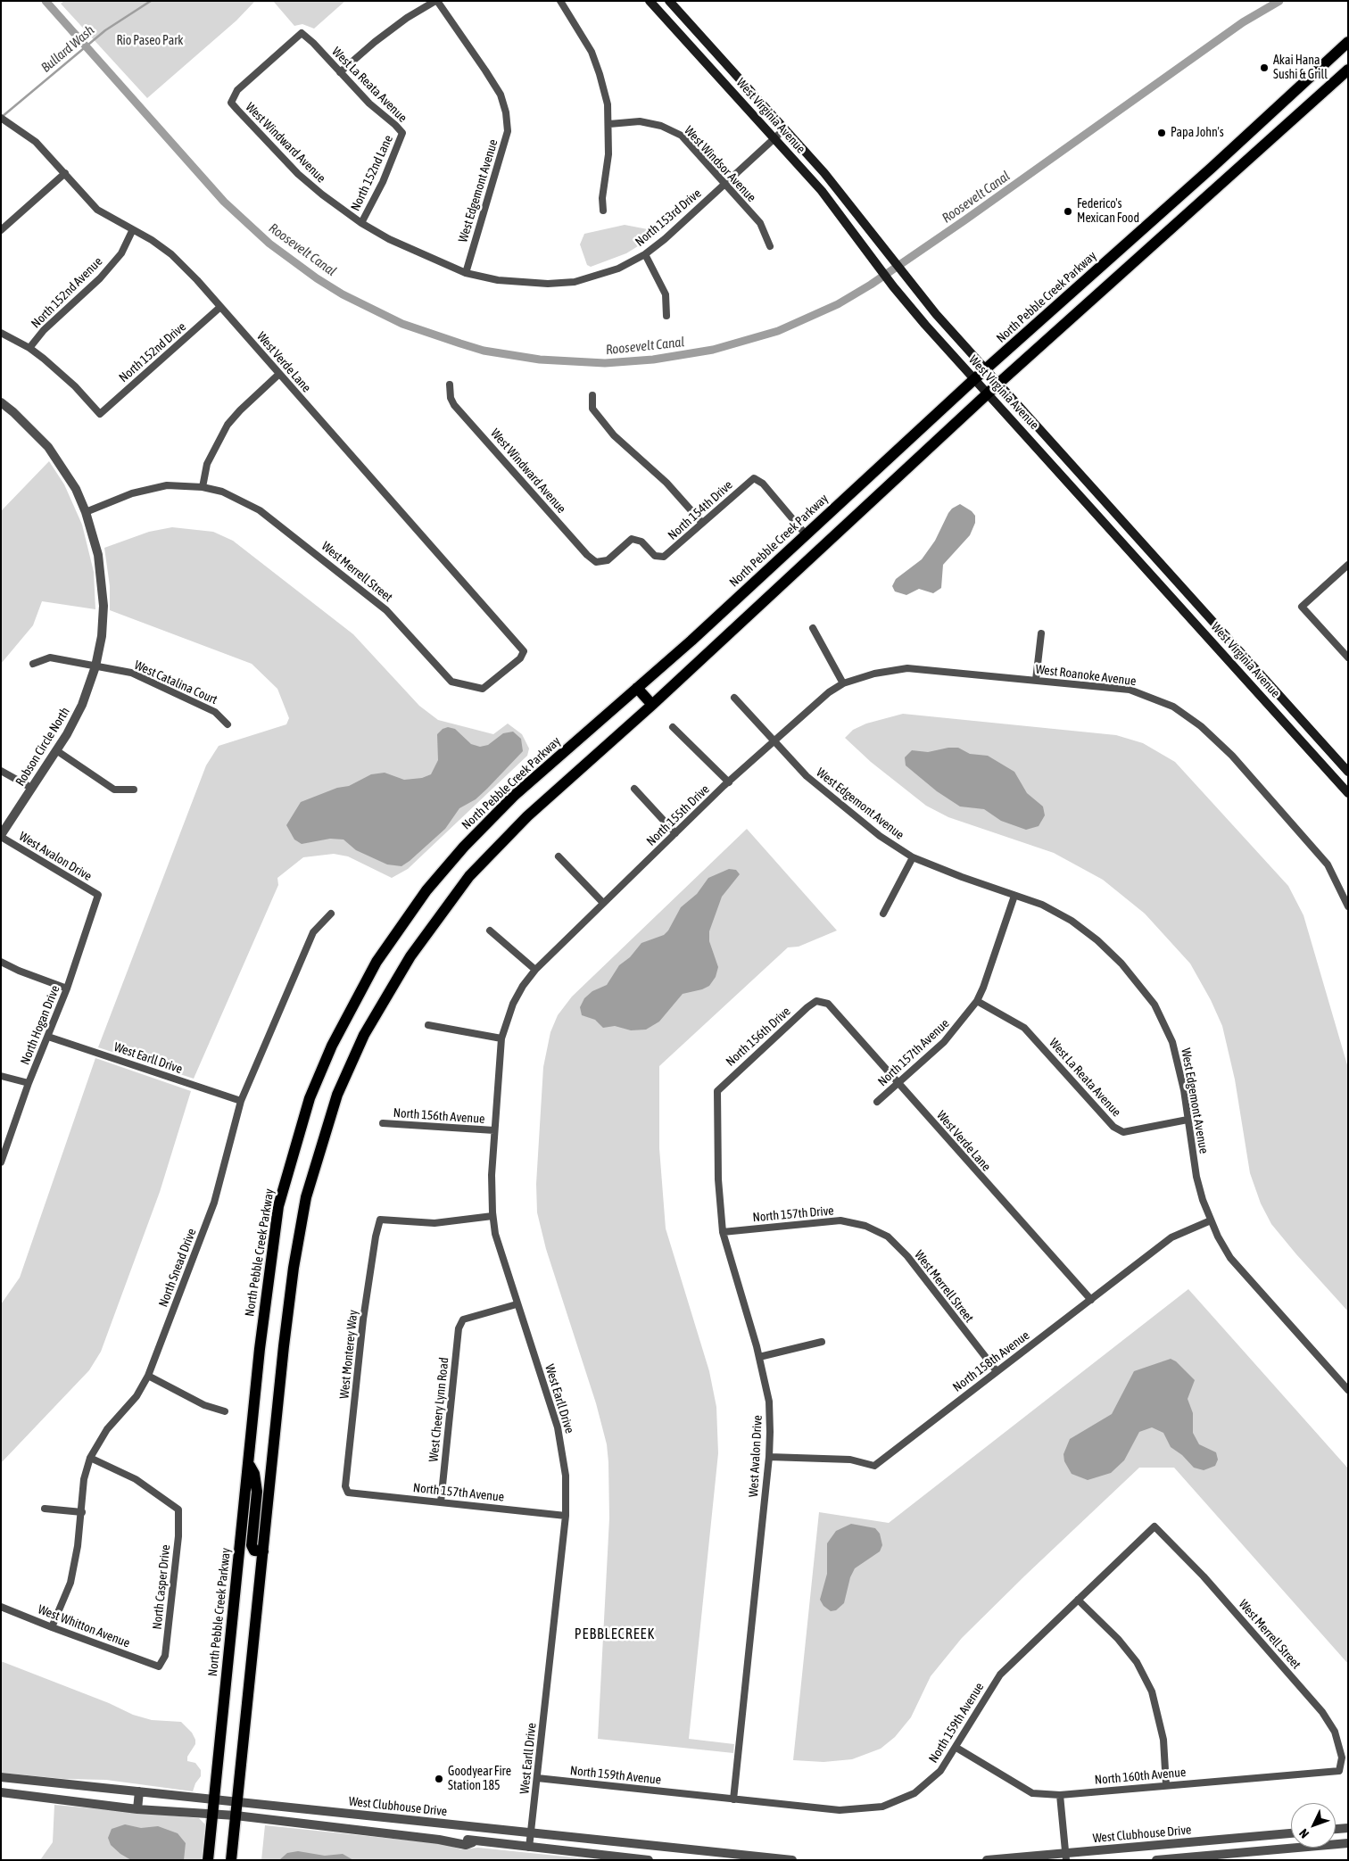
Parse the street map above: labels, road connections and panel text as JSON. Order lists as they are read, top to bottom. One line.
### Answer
{"streets":{"main road":["West Virginia Avenue","North Pebble Creek Parkway"],"street":["West La Reata Avenue","West Windward Avenue","West Windsor Avenue","North 152nd Lane","West Edgemont Avenue","North 153rd Drive","North 152nd Avenue","North 152nd Drive","West Verde Lane","North 154th Drive","West Merrell Street","West Roanoke Avenue","West Catalina Court","Robson Circle North","North 155th Drive","West Avalon Drive","North Hogan Drive","North 156th Drive","North 157th Avenue","West Earll Drive","North 156th Avenue","North 157th Drive","North Snead Drive","West Monterey Way","North 158th Avenue","West Cheery Lynn Road","North Casper Drive","West Whitton Avenue","North 159th Avenue","North 160th Avenue","West Clubhouse Drive"]},"crossings":[["West La Reata Avenue","West Windward Avenue"],["West La Reata Avenue","North 152nd Lane"],["West La Reata Avenue","West Edgemont Avenue"],["West La Reata Avenue","North 157th Avenue"],["West Virginia Avenue","North 153rd Drive"],["West Virginia Avenue","North Pebble Creek Parkway"],["West Windward Avenue","North 152nd Lane"],["West Windward Avenue","West Edgemont Avenue"],["West Windward Avenue","North 153rd Drive"],["West Windward Avenue","North 154th Drive"],["West Windsor Avenue","North 153rd Drive"],["West Edgemont Avenue","North 153rd Drive"],["West Edgemont Avenue","North 155th Drive"],["West Edgemont Avenue","North 157th Avenue"],["West Edgemont Avenue","North 158th Avenue"],["North 152nd Avenue","North 152nd Drive"],["North 152nd Avenue","West Verde Lane"],["North Pebble Creek Parkway","North 154th Drive"],["North Pebble Creek Parkway","West Clubhouse Drive"],["North 152nd Drive","West Verde Lane"],["West Verde Lane","West Merrell Street"],["West Verde Lane","North 156th Drive"],["West Verde Lane","North 157th Avenue"],["West Verde Lane","North 158th Avenue"],["West Merrell Street","North 157th Drive"],["West Merrell Street","North 158th Avenue"],["West Merrell Street","North 159th Avenue"],["West Merrell Street","North 160th Avenue"],["West Roanoke Avenue","North 155th Drive"],["West Catalina Court","Robson Circle North"],["Robson Circle North","West Avalon Drive"],["North 155th Drive","West Earll Drive"],["West Avalon Drive","North Hogan Drive"],["West Avalon Drive","North 156th Drive"],["West Avalon Drive","North 157th Drive"],["West Avalon Drive","North 158th Avenue"],["West Avalon Drive","North 159th Avenue"],["North Hogan Drive","West Earll Drive"],["North 157th Avenue","West Earll Drive"],["North 157th Avenue","West Monterey Way"],["North 157th Avenue","West Cheery Lynn Road"],["West Earll Drive","North 156th Avenue"],["West Earll Drive","North Snead Drive"],["West Earll Drive","West Monterey Way"],["West Earll Drive","West Cheery Lynn Road"],["West Earll Drive","North 159th Avenue"],["West Earll Drive","West Clubhouse Drive"],["North Snead Drive","North Casper Drive"],["North Snead Drive","West Whitton Avenue"],["North Casper Drive","West Whitton Avenue"],["North 159th Avenue","North 160th Avenue"]],"districts":["PEBBLECREEK"],"water":["Bullard Wash","Roosevelt Canal"],"parks":["Rio Paseo Park"],"places":["Akai Hana Sushi & Grill","Papa John's","Federico's Mexican Food","Goodyear Fire Station 185"],"north":"bottom left"}
